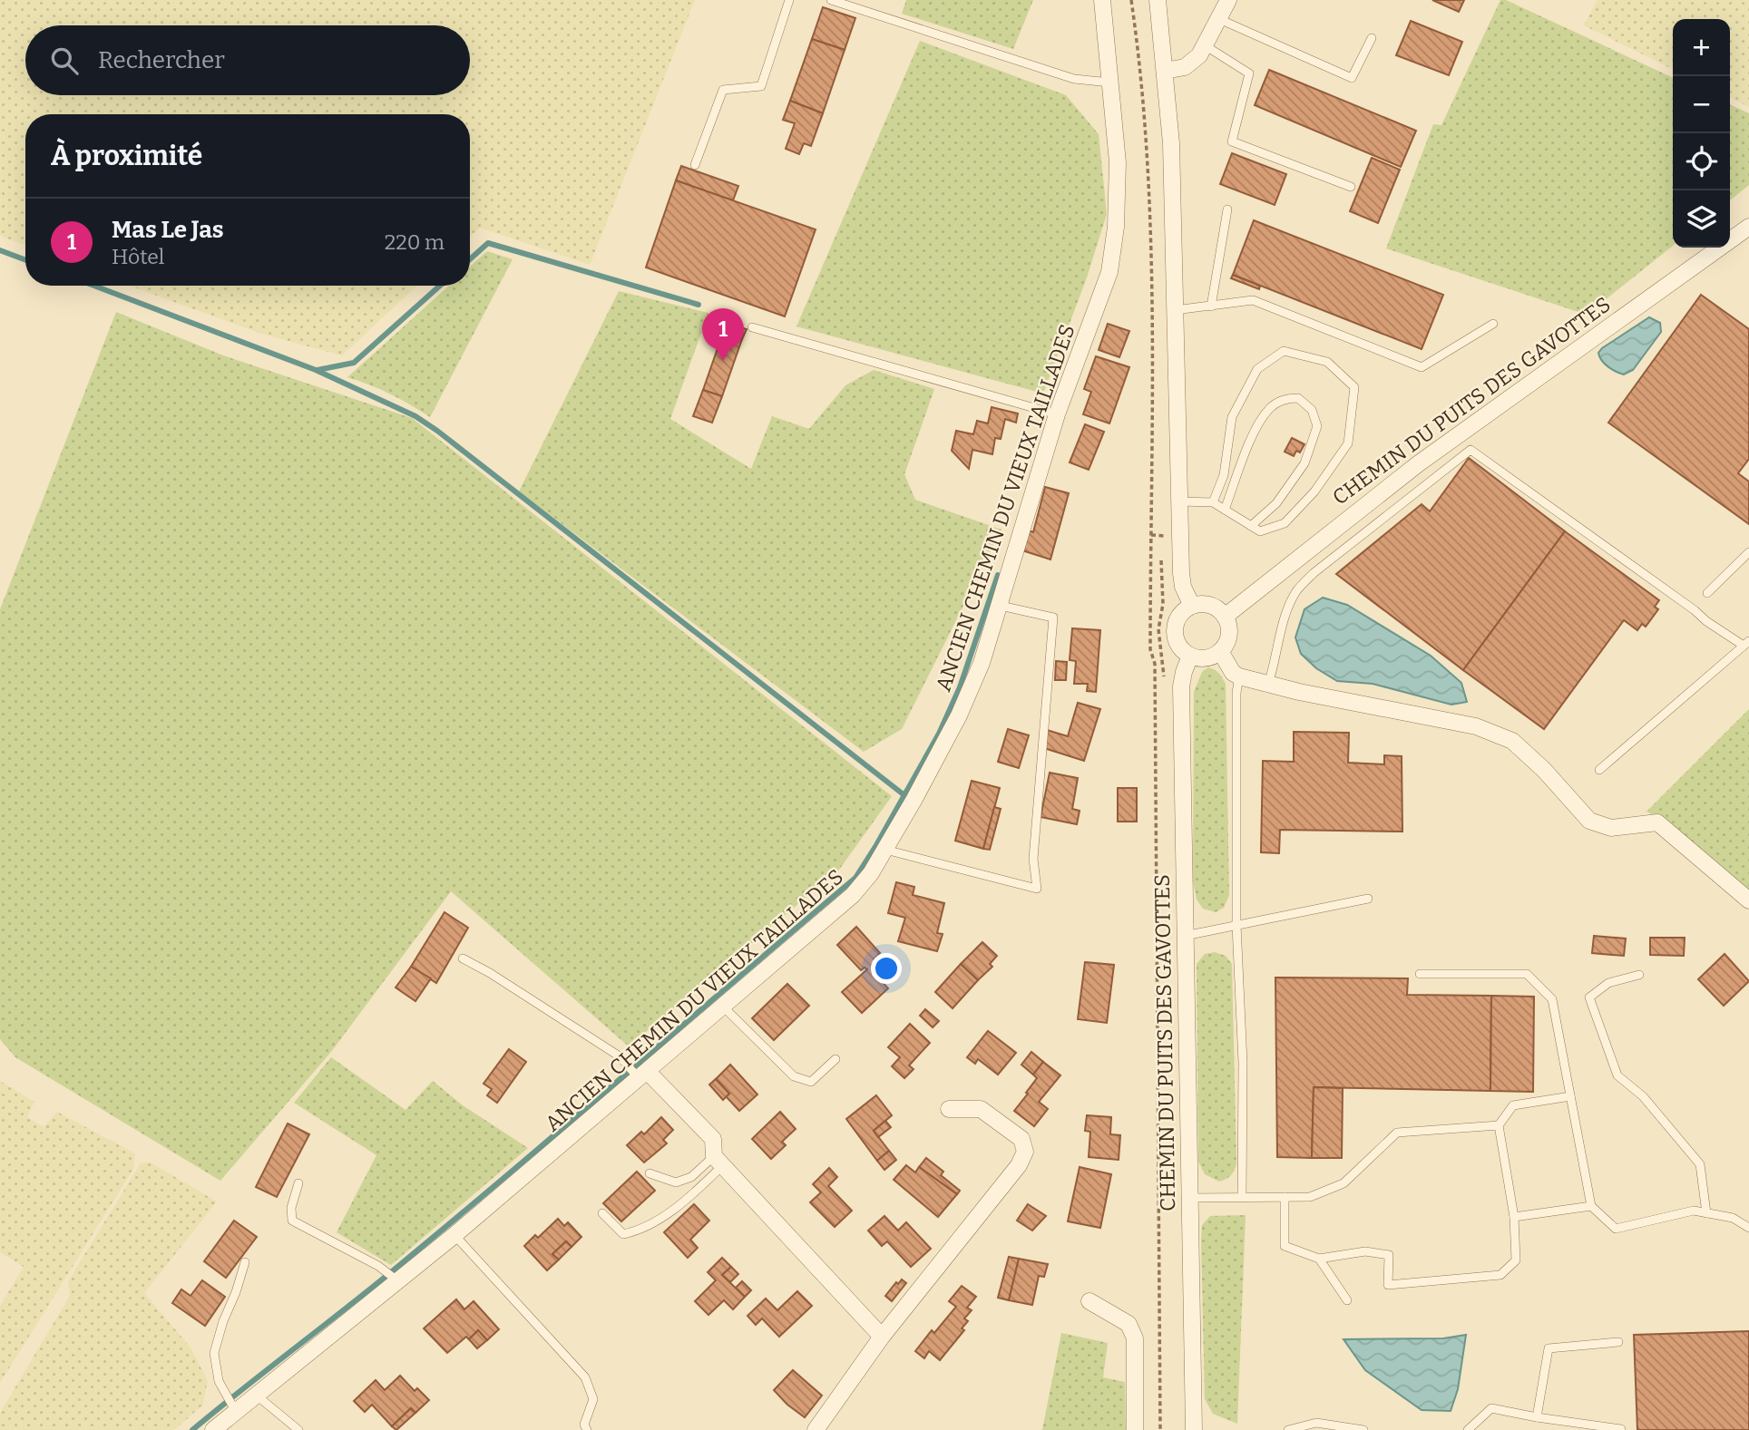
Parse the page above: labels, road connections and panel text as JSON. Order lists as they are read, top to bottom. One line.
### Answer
{"streets":{"street":["CHEMIN DU PUITS DES GAVOTTES","ANCIEN CHEMIN DU VIEUX TAILLADES"]},"page":{"map_buttons":["+","−"],"search":"Rechercher","heading":"À proximité","list":[{"mark":"1","name":"Mas Le Jas","note":"Hôtel","value":"220 m"}],"pins":"1"}}
